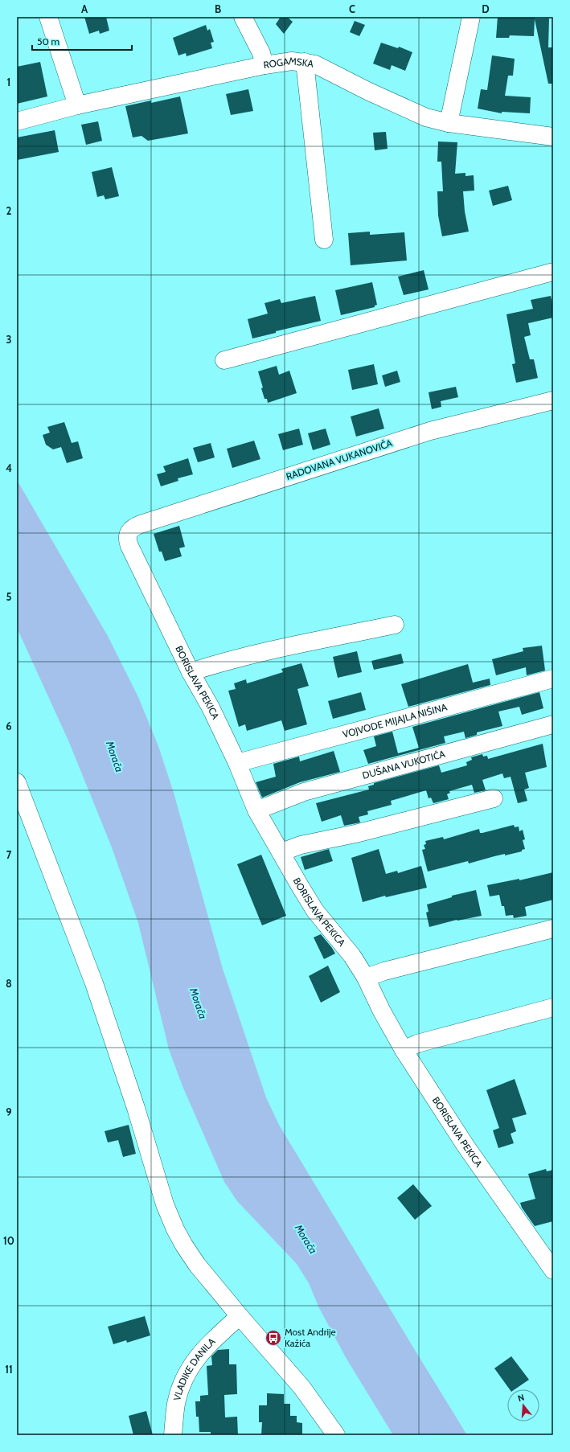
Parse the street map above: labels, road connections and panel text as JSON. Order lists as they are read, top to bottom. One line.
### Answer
{"streets":{"street":["ROGAMSKA","RADOVANA VUKANOVIĆA","BORISLAVA PEKICA","VOJVODE MIJAJLA NIŠINA","DUŠANA VUKOTIĆA","VLADIKE DANILA"]},"crossings":[["RADOVANA VUKANOVIĆA","BORISLAVA PEKICA"],["BORISLAVA PEKICA","VOJVODE MIJAJLA NIŠINA"],["BORISLAVA PEKICA","DUŠANA VUKOTIĆA"]],"water":["Morača"],"places":{"bus stop":["Most Andrije Kažića"]},"scale_bar":"50 m","north":"top","grid":{"columns":["A","B","C","D"],"rows":["1","2","3","4","5","6","7","8","9","10","11"]}}
